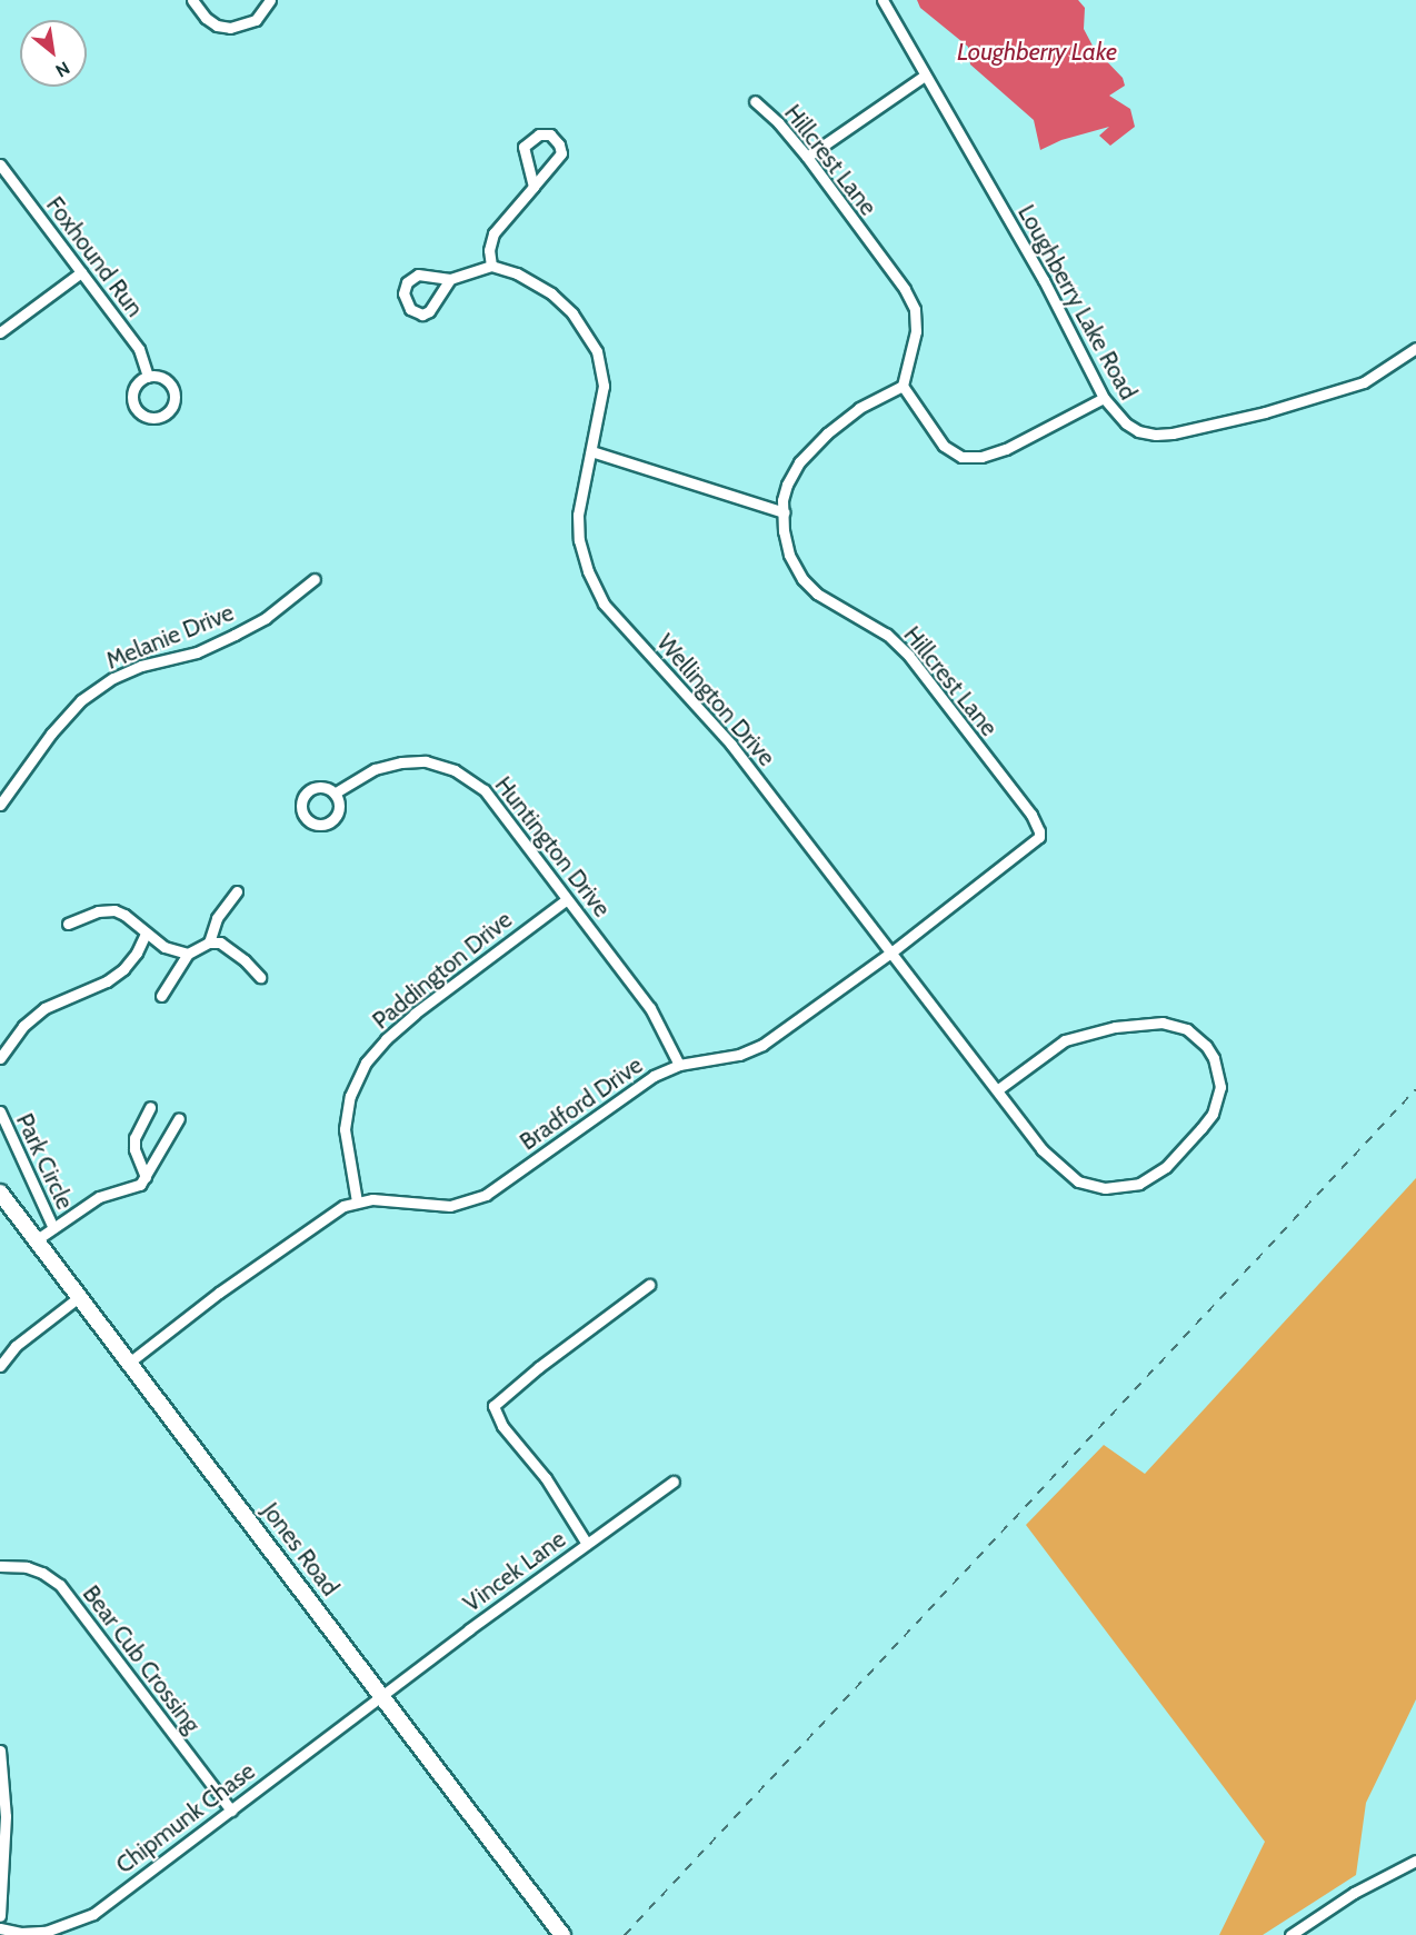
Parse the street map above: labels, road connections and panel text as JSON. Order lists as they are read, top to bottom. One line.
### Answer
{"streets":{"street":["Hillcrest Lane","Foxhound Run","Loughberry Lake Road","Melanie Drive","Wellington Drive","Huntington Drive","Paddington Drive","Bradford Drive","Park Circle","Jones Road","Vincek Lane","Bear Cub Crossing","Chipmunk Chase"]},"crossings":[["Hillcrest Lane","Bradford Drive"],["Wellington Drive","Bradford Drive"],["Huntington Drive","Paddington Drive"],["Huntington Drive","Bradford Drive"],["Paddington Drive","Bradford Drive"],["Bradford Drive","Jones Road"],["Jones Road","Vincek Lane"],["Jones Road","Chipmunk Chase"],["Vincek Lane","Chipmunk Chase"],["Bear Cub Crossing","Chipmunk Chase"]],"water":["Loughberry Lake"],"north":"bottom right"}
